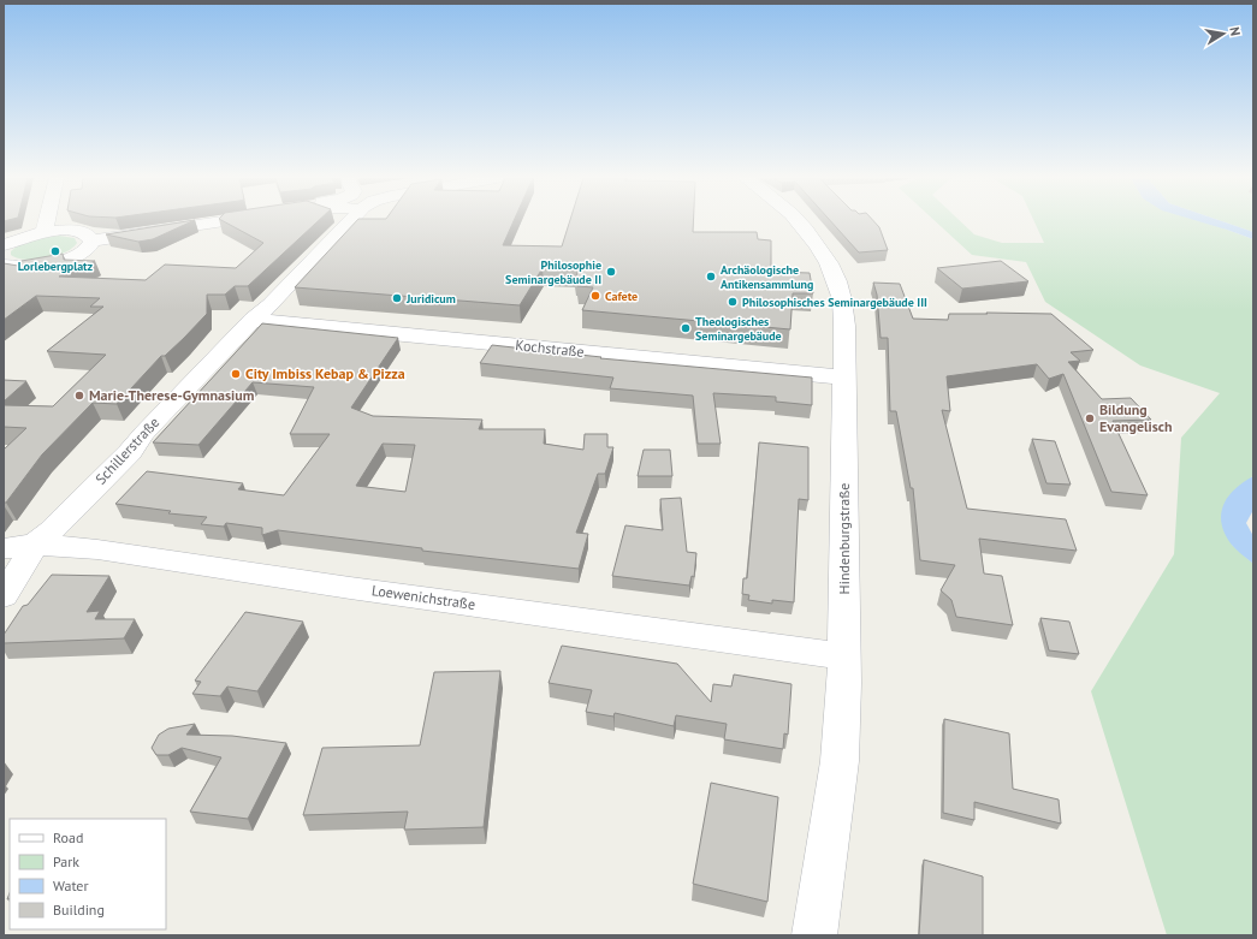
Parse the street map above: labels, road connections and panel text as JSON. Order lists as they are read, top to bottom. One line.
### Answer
{"streets":{"street":["Kochstraße","Schillerstraße","Hindenburgstraße","Loewenichstraße"]},"crossings":[["Kochstraße","Schillerstraße"],["Kochstraße","Hindenburgstraße"],["Schillerstraße","Loewenichstraße"],["Hindenburgstraße","Loewenichstraße"]],"places":["Lorlebergplatz","Philosophie Seminargebäude II","Archäologische Antikensammlung","Cafete","Juridicum","Philosophisches Seminargebäude III","Theologisches Seminargebäude","City Imbiss Kebap & Pizza","Marie-Therese-Gymnasium","Bildung Evangelisch"],"legend":["Road","Park","Water","Building"],"north":"right"}
